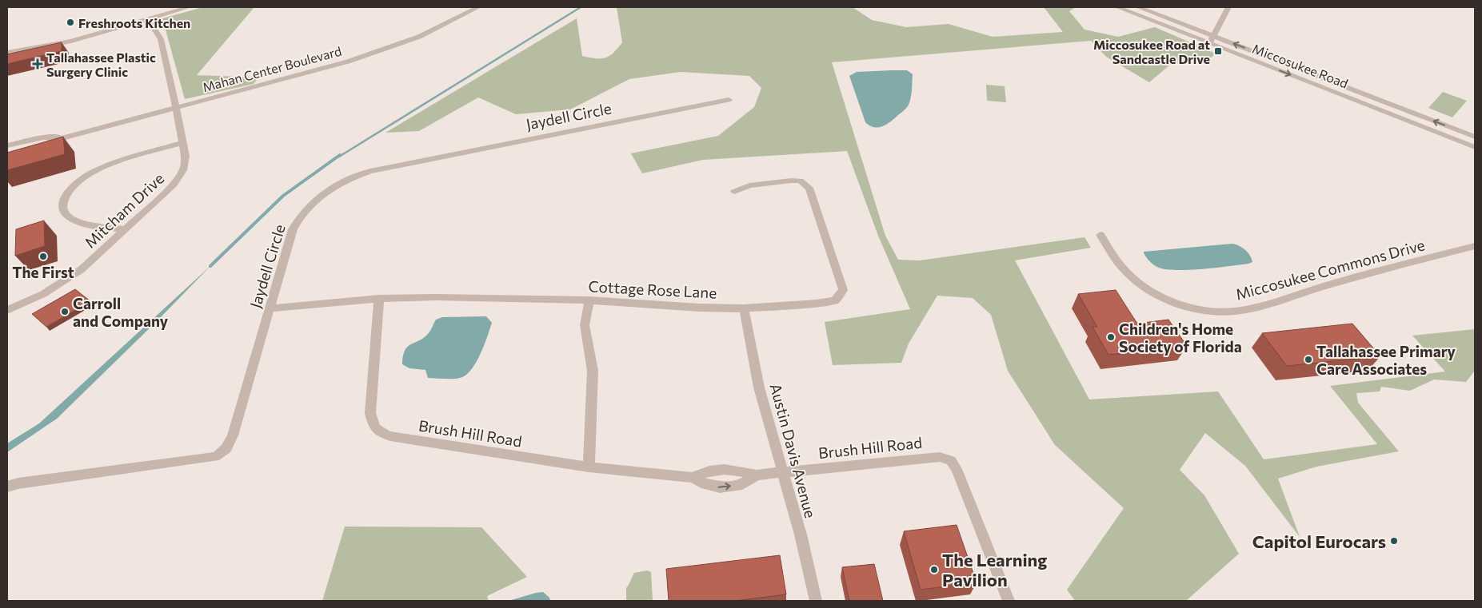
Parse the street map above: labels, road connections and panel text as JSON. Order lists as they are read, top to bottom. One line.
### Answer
{"streets":{"street":["Miccosukee Road","Mahan Center Boulevard","Jaydell Circle","Mitcham Drive","Miccosukee Commons Drive","Cottage Rose Lane","Brush Hill Road","Austin Davis Avenue"]},"crossings":[["Mahan Center Boulevard","Mitcham Drive"],["Jaydell Circle","Cottage Rose Lane"],["Cottage Rose Lane","Brush Hill Road"],["Cottage Rose Lane","Austin Davis Avenue"],["Brush Hill Road","Austin Davis Avenue"]],"places":{"other":["Freshroots Kitchen","The First","Carroll and Company","Children's Home Society of Florida","Tallahassee Primary Care Associates","Capitol Eurocars","The Learning Pavilion"],"transit":["Miccosukee Road at Sandcastle Drive"],"health":["Tallahassee Plastic Surgery Clinic"]}}
